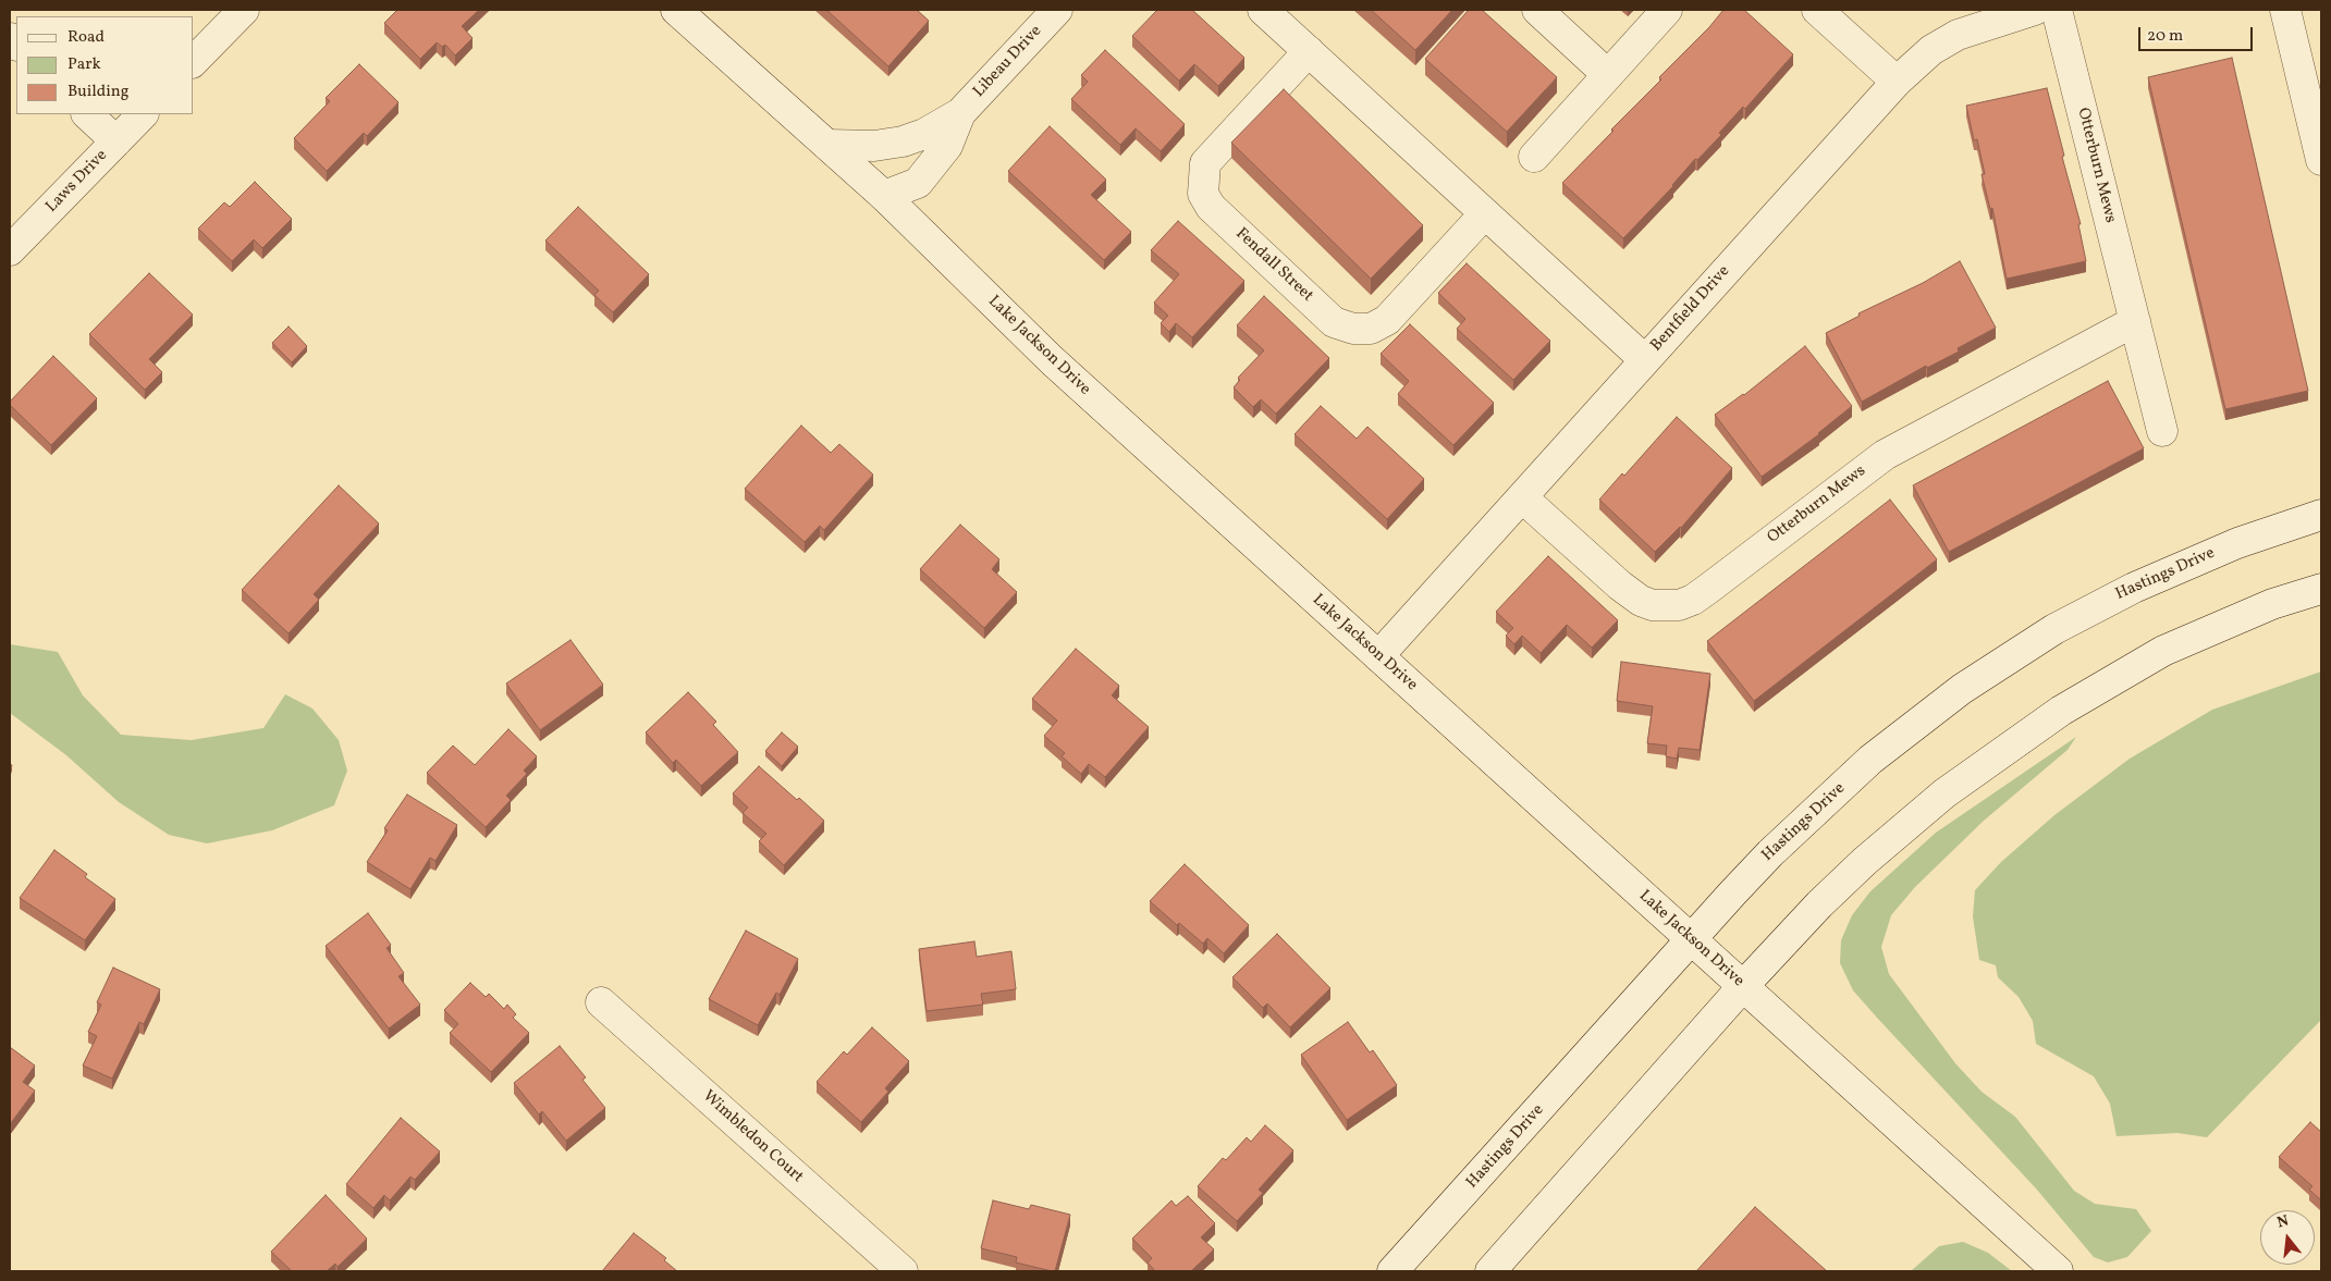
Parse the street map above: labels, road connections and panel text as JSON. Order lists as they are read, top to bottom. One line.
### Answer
{"streets":{"street":["Libeau Drive","Otterburn Mews","Laws Drive","Fendall Street","Bentfield Drive","Lake Jackson Drive","Hastings Drive","Wimbledon Court"]},"crossings":[["Libeau Drive","Lake Jackson Drive"],["Otterburn Mews","Bentfield Drive"],["Bentfield Drive","Lake Jackson Drive"],["Lake Jackson Drive","Hastings Drive"]],"legend":["Road","Park","Building"],"scale_bar":"20 m","north":"top"}
